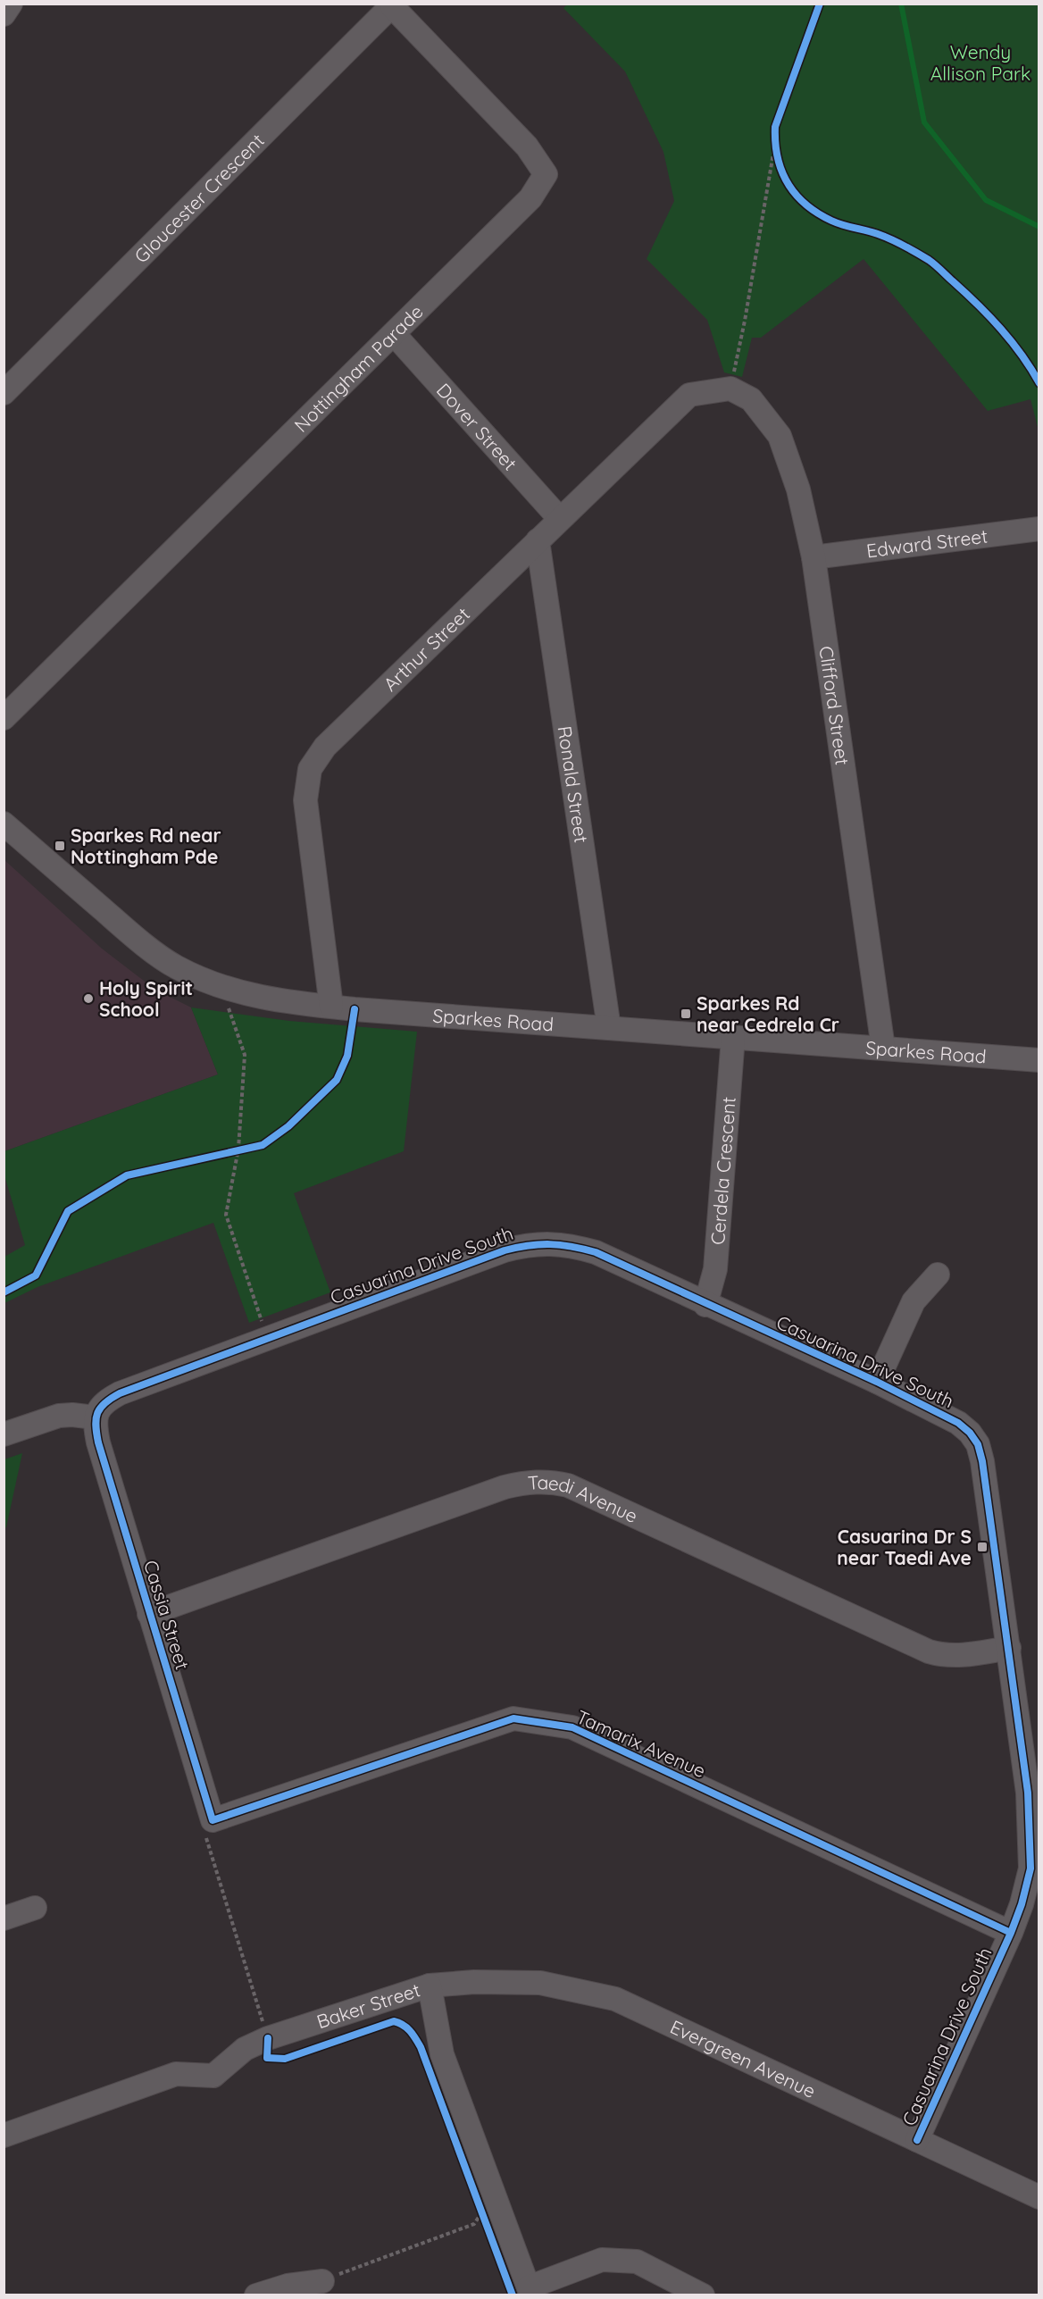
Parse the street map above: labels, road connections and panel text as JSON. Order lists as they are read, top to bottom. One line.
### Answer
{"streets":{"street":["Gloucester Crescent","Nottingham Parade","Dover Street","Edward Street","Arthur Street","Clifford Street","Ronald Street","Sparkes Road","Cerdela Crescent","Casuarina Drive South","Taedi Avenue","Cassia Street","Tamarix Avenue","Baker Street","Evergreen Avenue"]},"crossings":[["Gloucester Crescent","Nottingham Parade"],["Nottingham Parade","Dover Street"],["Dover Street","Arthur Street"],["Edward Street","Clifford Street"],["Arthur Street","Clifford Street"],["Arthur Street","Ronald Street"],["Arthur Street","Sparkes Road"],["Clifford Street","Sparkes Road"],["Ronald Street","Sparkes Road"],["Sparkes Road","Cerdela Crescent"],["Cerdela Crescent","Casuarina Drive South"],["Casuarina Drive South","Taedi Avenue"],["Casuarina Drive South","Cassia Street"],["Casuarina Drive South","Tamarix Avenue"],["Casuarina Drive South","Evergreen Avenue"],["Taedi Avenue","Cassia Street"],["Cassia Street","Tamarix Avenue"],["Baker Street","Evergreen Avenue"]],"parks":["Wendy Allison Park"],"places":{"transit":["Sparkes Rd near Nottingham Pde","Sparkes Rd near Cedrela Cr","Casuarina Dr S near Taedi Ave"],"other":["Holy Spirit School"]}}
